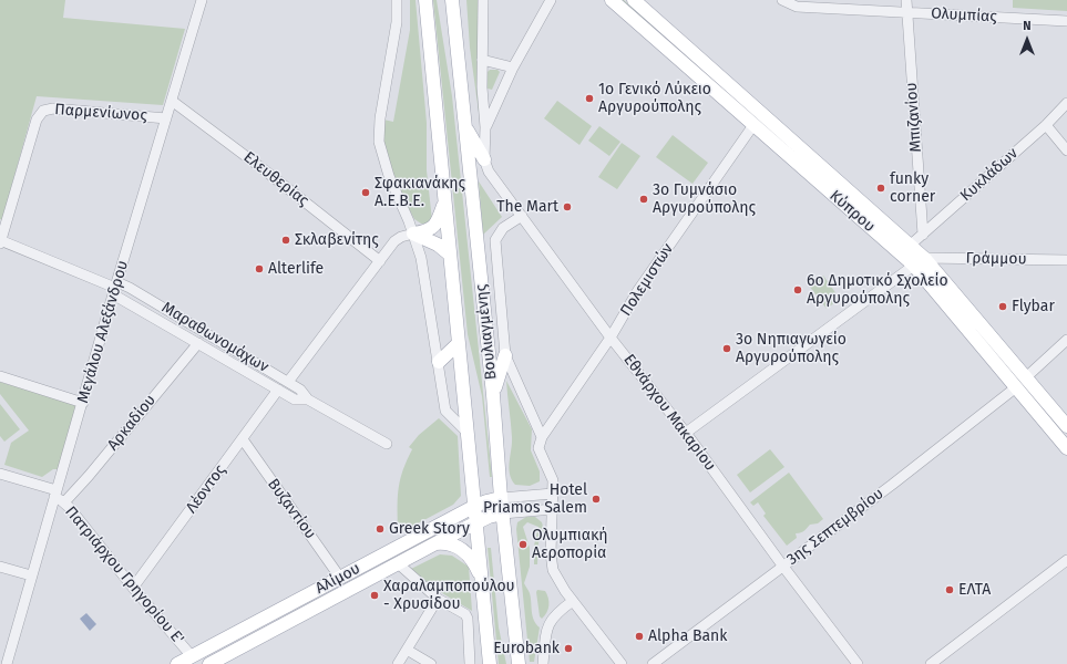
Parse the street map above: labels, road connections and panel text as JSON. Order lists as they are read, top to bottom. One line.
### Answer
{"streets":{"main road":["Κύπρου","Βουλιαγμένης","Αλίμου"],"street":["Ολυμπίας","Παρμενίωνος","Μπιζανίου","Κυκλάδων","Ελευθερίας","Γράμμου","Πολεμιστών","Μεγάλου Αλεξάνδρου","Μαραθωνομάχων","Εθνάρχου Μακαρίου","Αρκαδίου","Λέοντος","Βυζαντίου","3ης Σεπτεμβρίου","Πατριάρχου Γρηγορίου Ε'"]},"crossings":[["Ολυμπίας","Μπιζανίου"],["Παρμενίωνος","Μεγάλου Αλεξάνδρου"],["Παρμενίωνος","Μαραθωνομάχων"],["Μπιζανίου","Κυκλάδων"],["Κυκλάδων","Κύπρου"],["Ελευθερίας","Μεγάλου Αλεξάνδρου"],["Κύπρου","Γράμμου"],["Κύπρου","Πολεμιστών"],["Κύπρου","3ης Σεπτεμβρίου"],["Πολεμιστών","Εθνάρχου Μακαρίου"],["Μεγάλου Αλεξάνδρου","Μαραθωνομάχων"],["Μεγάλου Αλεξάνδρου","Πατριάρχου Γρηγορίου Ε'"],["Βουλιαγμένης","Αλίμου"],["Μαραθωνομάχων","Αρκαδίου"],["Μαραθωνομάχων","Λέοντος"],["Εθνάρχου Μακαρίου","3ης Σεπτεμβρίου"],["Αρκαδίου","Πατριάρχου Γρηγορίου Ε'"],["Λέοντος","Βυζαντίου"],["Λέοντος","Πατριάρχου Γρηγορίου Ε'"],["Βυζαντίου","Αλίμου"],["Πατριάρχου Γρηγορίου Ε'","Αλίμου"]],"places":["1ο Γενικό Λύκειο Αργυρούπολης","funky corner","Σφακιανάκης Α.Ε.Β.Ε.","3ο Γυμνάσιο Αργυρούπολης","The Mart","Σκλαβενίτης","Alterlife","6ο Δημοτικό Σχολείο Αργυρούπολης","Flybar","3ο Νηπιαγωγείο Αργυρούπολης","Hotel Priamos Salem","Greek Story","Ολυμπιακή Αεροπορία","ΕΛΤΑ","Χαραλαμποπούλου - Χρυσίδου","Alpha Bank","Eurobank"],"north":"top"}
